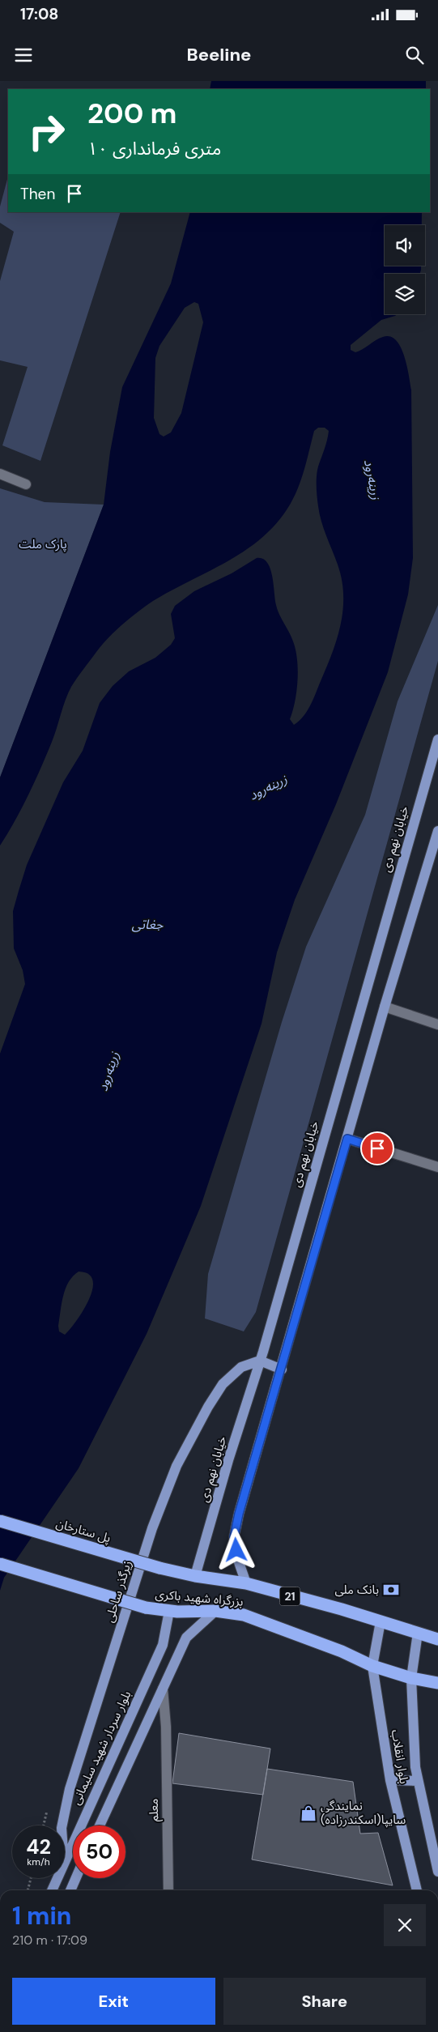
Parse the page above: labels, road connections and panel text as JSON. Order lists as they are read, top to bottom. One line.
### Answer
{"streets":{"highway":["پل ستارخان","21","بزرگراه شهید باکری"],"main road":["خیابان نهم دی","زیرگذر ساحلی","بلوار سردار شهید سلیمانی","بلوار انقلاب"],"street":["معلم"]},"crossings":[["خیابان نهم دی","زیرگذر ساحلی"],["خیابان نهم دی","بزرگراه شهید باکری"],["پل ستارخان","بزرگراه شهید باکری"],["21","بزرگراه شهید باکری"],["21","بلوار انقلاب"],["بزرگراه شهید باکری","بلوار سردار شهید سلیمانی"],["بزرگراه شهید باکری","بلوار انقلاب"]],"water":["زرینه‌رود","جغاتی"],"parks":["پارک ملت"],"places":{"bank":["بانک ملی"],"shop":["نمایندگی سایپا(اسکندرزاده)"]},"page":{"status":"17:08","header":"Beeline","turn":["200 m","۱۰ متری فرمانداری"],"then":"Then","speed":"42 km/h","limit":"50","heading":["1 min","210 m · 17:09"],"buttons":["Exit","Share"]}}
